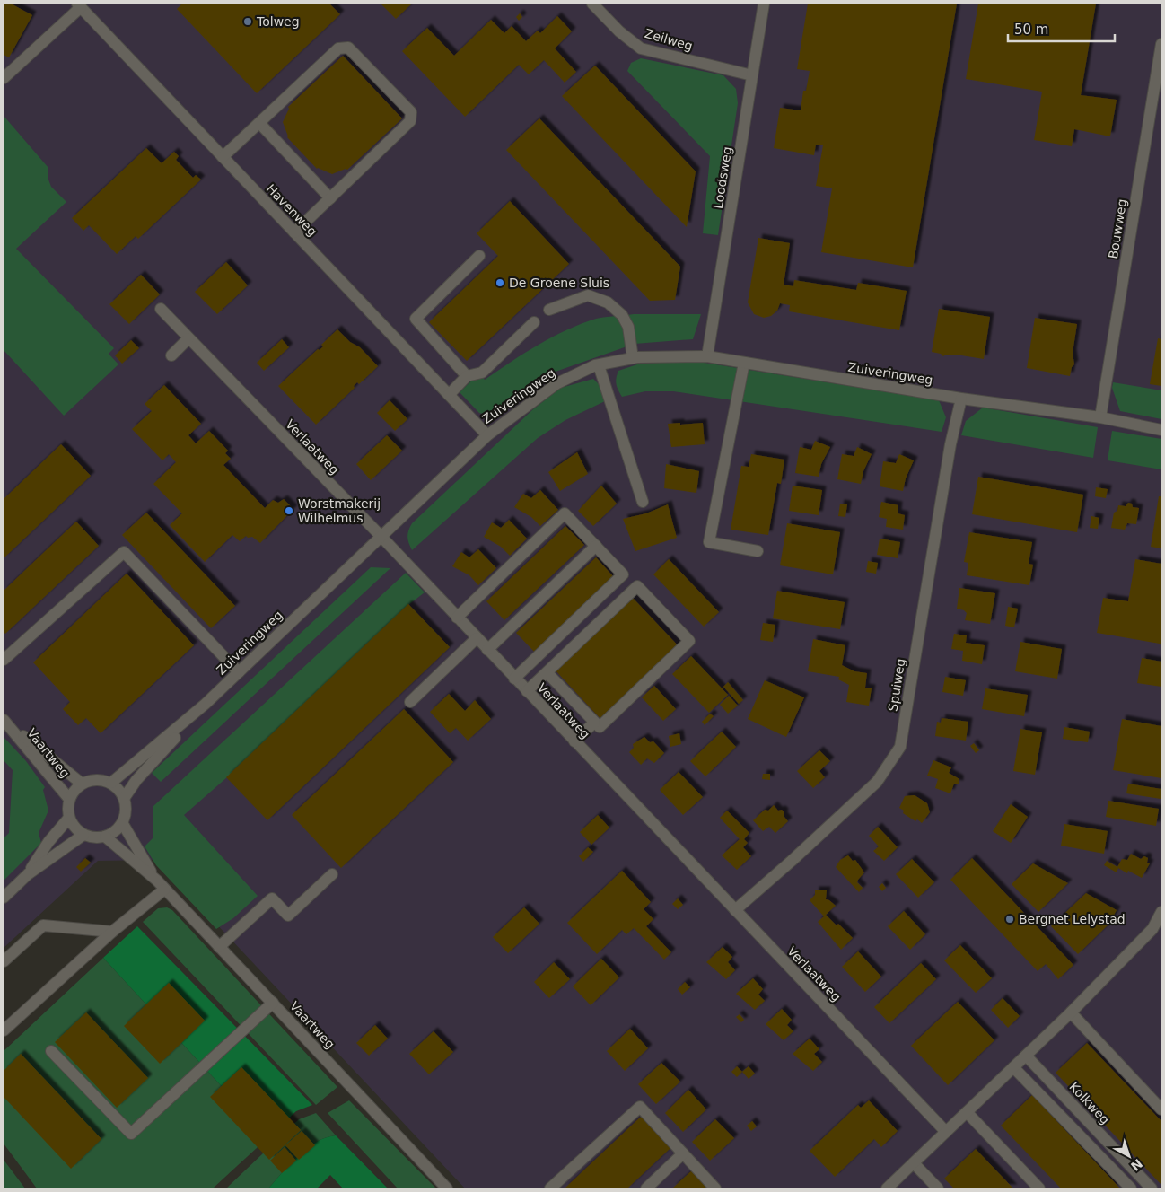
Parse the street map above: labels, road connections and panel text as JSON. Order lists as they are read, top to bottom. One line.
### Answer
{"streets":{"street":["Zeilweg","Loodsweg","Havenweg","Bouwweg","Zuiveringweg","Verlaatweg","Spuiweg","Vaartweg","Kolkweg"]},"crossings":[["Zeilweg","Loodsweg"],["Loodsweg","Zuiveringweg"],["Havenweg","Zuiveringweg"],["Bouwweg","Zuiveringweg"],["Zuiveringweg","Verlaatweg"],["Zuiveringweg","Spuiweg"],["Zuiveringweg","Vaartweg"],["Verlaatweg","Spuiweg"]],"places":["Tolweg","De Groene Sluis","Worstmakerij Wilhelmus","Bergnet Lelystad"],"scale_bar":"50 m","north":"bottom right"}
